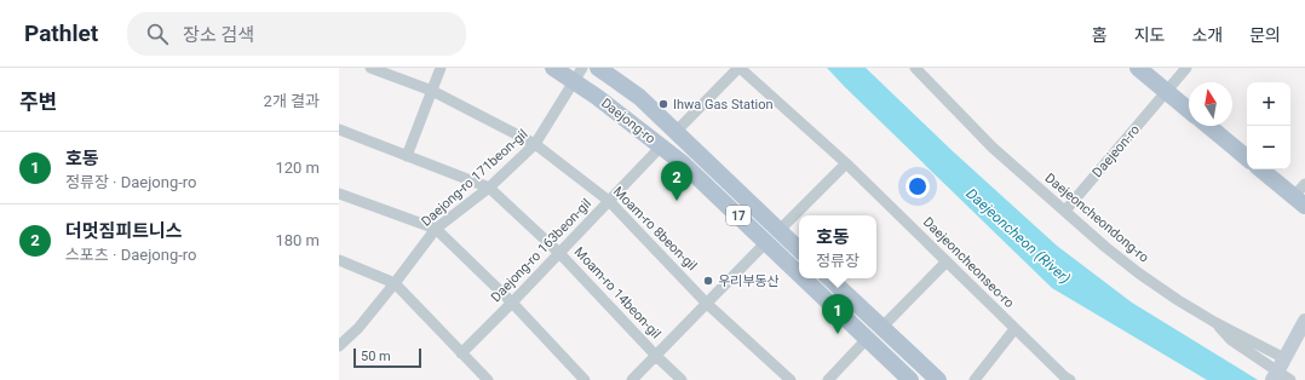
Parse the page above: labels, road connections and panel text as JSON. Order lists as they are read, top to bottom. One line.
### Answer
{"streets":{"main road":["Daejong-ro","17"],"street":["Daejeon-ro","Daejong-ro 171beon-gil","Daejeoncheondong-ro","Moam-ro 8beon-gil","Daejong-ro 163beon-gil","Daejeoncheonseo-ro","Moam-ro 14beon-gil"]},"crossings":[["Daejong-ro","Daejong-ro 171beon-gil"],["Daejong-ro","Daejong-ro 163beon-gil"],["Daejong-ro","Daejeoncheonseo-ro"],["Daejeon-ro","Daejeoncheondong-ro"],["Daejong-ro 171beon-gil","Moam-ro 8beon-gil"],["Daejong-ro 171beon-gil","Moam-ro 14beon-gil"],["Moam-ro 8beon-gil","Daejong-ro 163beon-gil"],["Daejong-ro 163beon-gil","Moam-ro 14beon-gil"]],"water":["Daejeoncheon (River)"],"places":["Ihwa Gas Station","우리부동산"],"scale_bar":"50 m","north":"top","page":{"header":"Pathlet","search":"장소 검색","nav":["홈","지도","소개","문의"],"heading":["주변","2개 결과"],"map_buttons":["+","−"],"list":[{"mark":"1","name":"호동","note":"정류장 · Daejong-ro","value":"120 m"},{"mark":"2","name":"더멋짐피트니스","note":"스포츠 · Daejong-ro","value":"180 m"}],"pins":["2","1"],"popup":["호동","정류장"],"scale":"50 m"}}
